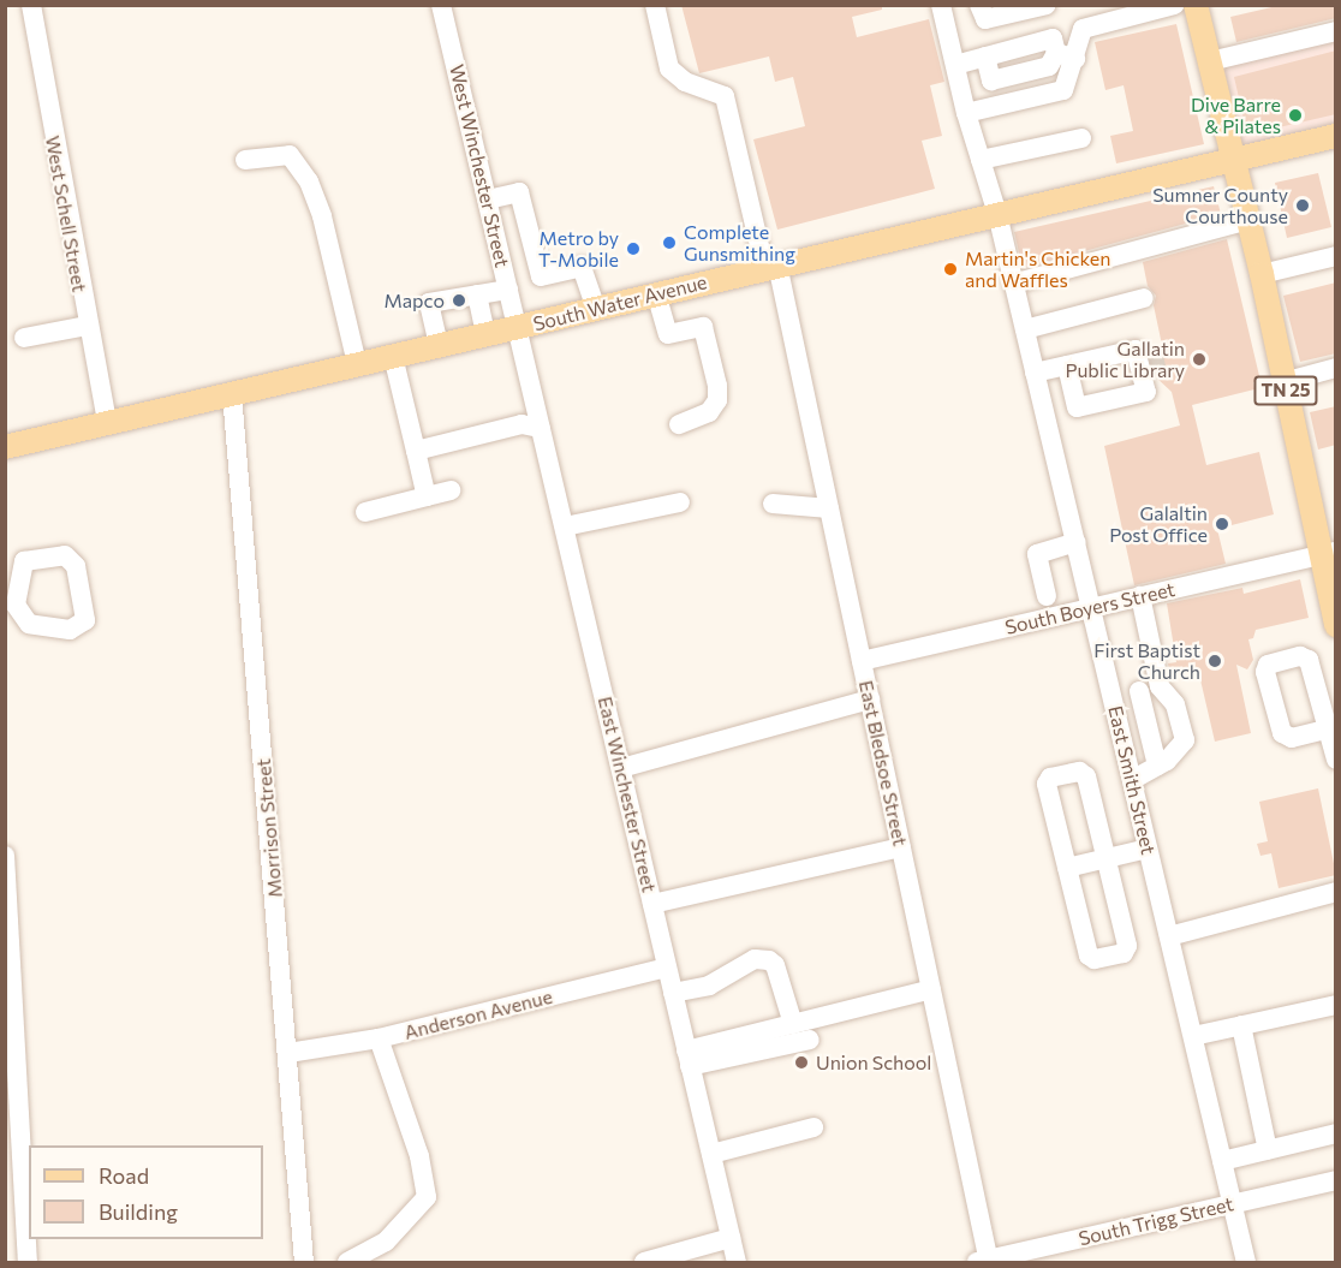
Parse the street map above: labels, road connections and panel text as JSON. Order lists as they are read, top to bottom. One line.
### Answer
{"streets":{"main road":["South Water Avenue","TN 25"],"street":["West Winchester Street","West Schell Street","South Boyers Street","East Bledsoe Street","East Smith Street","East Winchester Street","Morrison Street","Anderson Avenue","South Trigg Street"]},"crossings":[["West Winchester Street","South Water Avenue"],["West Winchester Street","East Winchester Street"],["West Schell Street","South Water Avenue"],["South Water Avenue","TN 25"],["South Water Avenue","East Bledsoe Street"],["South Water Avenue","East Smith Street"],["South Water Avenue","East Winchester Street"],["South Water Avenue","Morrison Street"],["TN 25","South Boyers Street"],["South Boyers Street","East Bledsoe Street"],["South Boyers Street","East Smith Street"],["East Bledsoe Street","South Trigg Street"],["East Smith Street","South Trigg Street"],["East Winchester Street","Anderson Avenue"],["Morrison Street","Anderson Avenue"]],"places":["Dive Barre & Pilates","Sumner County Courthouse","Complete Gunsmithing","Metro by T-Mobile","Martin's Chicken and Waffles","Mapco","Gallatin Public Library","Galaltin Post Office","First Baptist Church","Union School"],"legend":["Road","Building"]}
